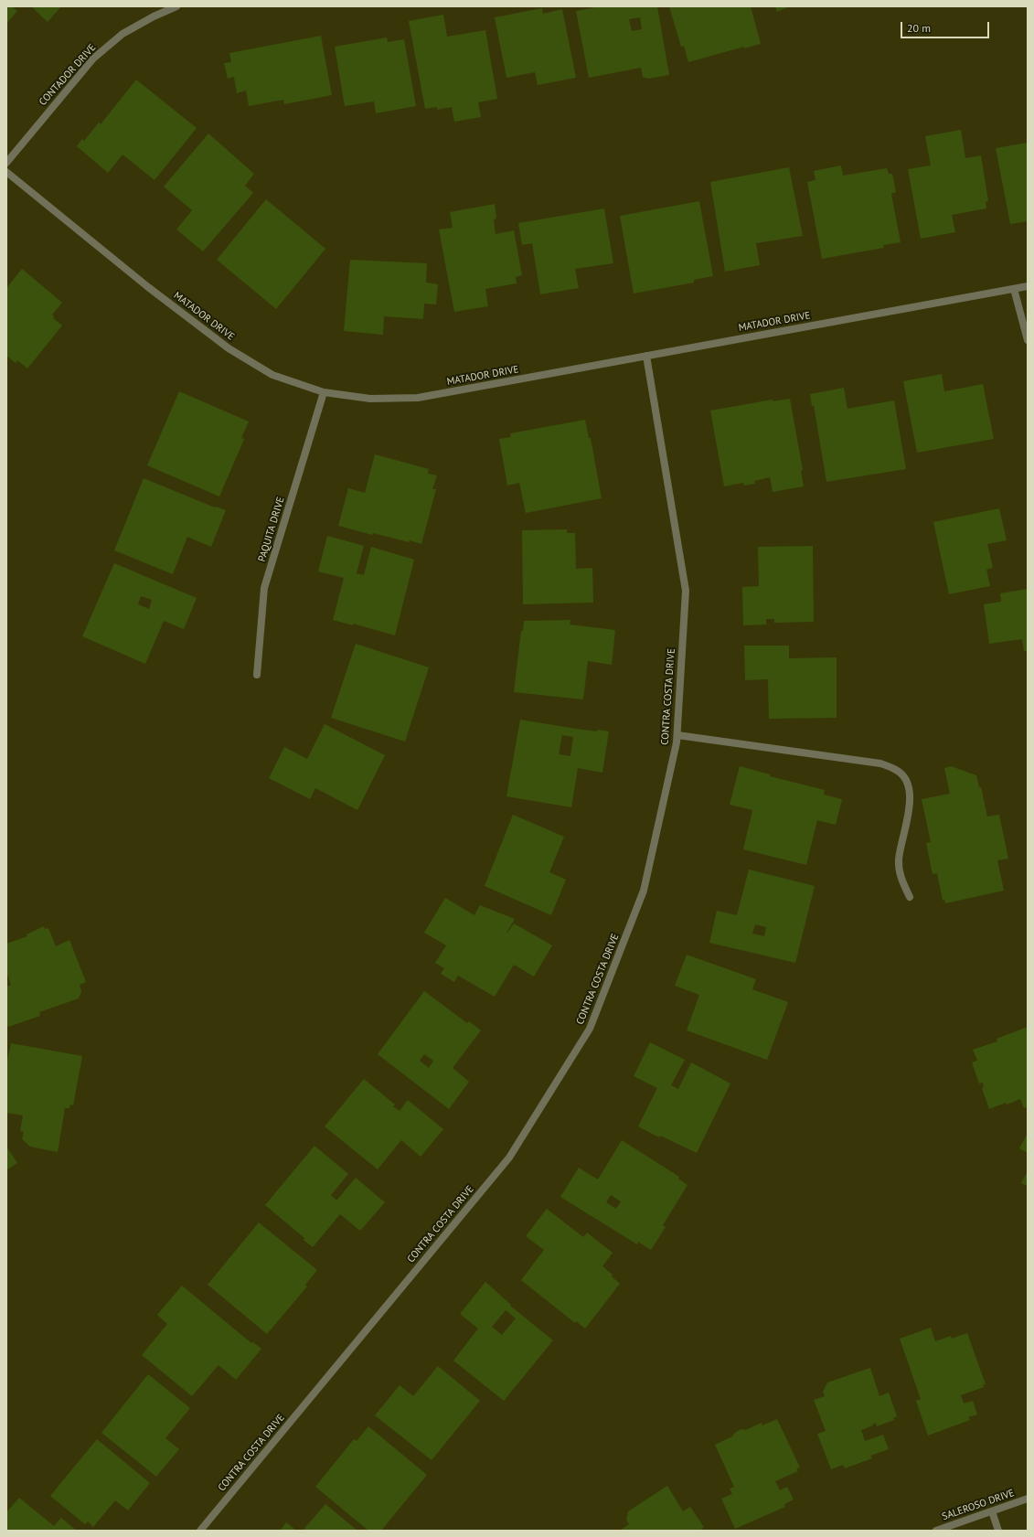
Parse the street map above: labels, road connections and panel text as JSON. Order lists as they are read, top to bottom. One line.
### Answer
{"streets":{"street":["CONTADOR DRIVE","MATADOR DRIVE","PAQUITA DRIVE","CONTRA COSTA DRIVE","SALEROSO DRIVE"]},"crossings":[["MATADOR DRIVE","PAQUITA DRIVE"],["MATADOR DRIVE","CONTRA COSTA DRIVE"]],"scale_bar":"20 m"}
